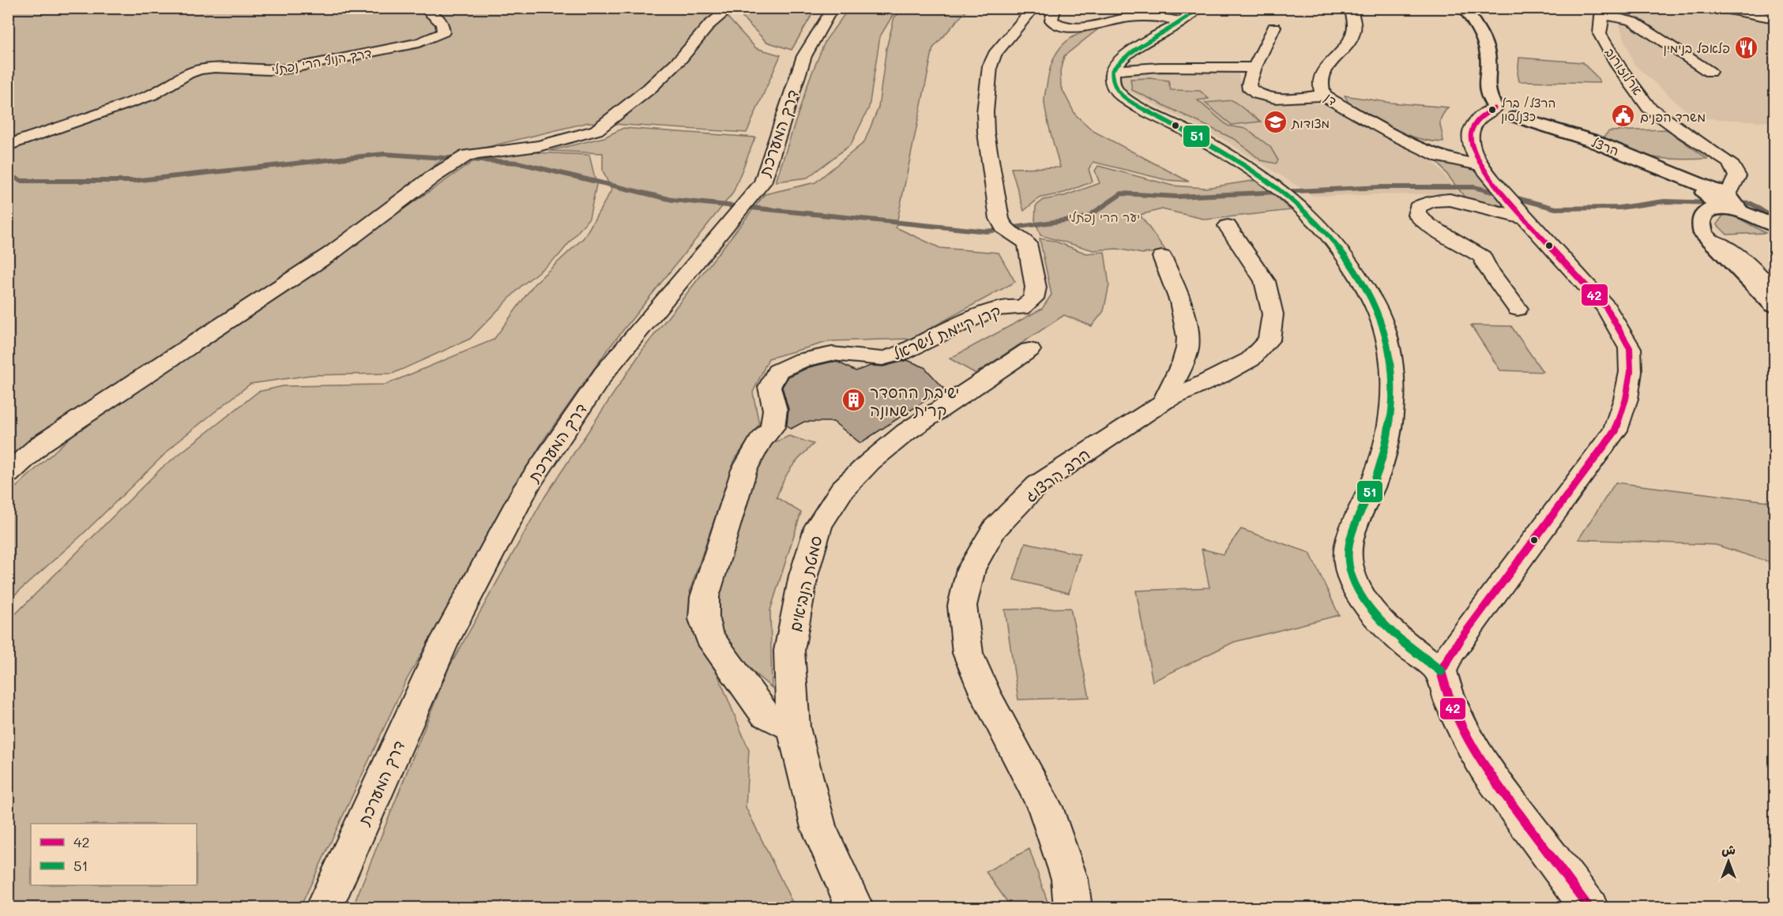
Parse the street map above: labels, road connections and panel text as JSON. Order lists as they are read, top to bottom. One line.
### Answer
{"streets":{"street":["דרך הנוף הרי נפתלי","ארלוזורוב","דן","דרך המערכת","הרצל","קרן קיימת לישראל","הרב הרצוג","סמטת הנביאים"]},"crossings":[["ארלוזורוב","הרצל"],["קרן קיימת לישראל","סמטת הנביאים"]],"parks":["יער הרי נפתלי"],"places":{"restaurant":["פלאפל בנימין"],"other":["הרצל/ ברל כצנלסון"],"public building":["משרד הפנים"],"school or university":["מצודות"],"building":["ישיבת ההסדר קרית שמונה"]},"lines":["transit line 51","transit line 42"],"legend":["42","51"],"north":"top"}
